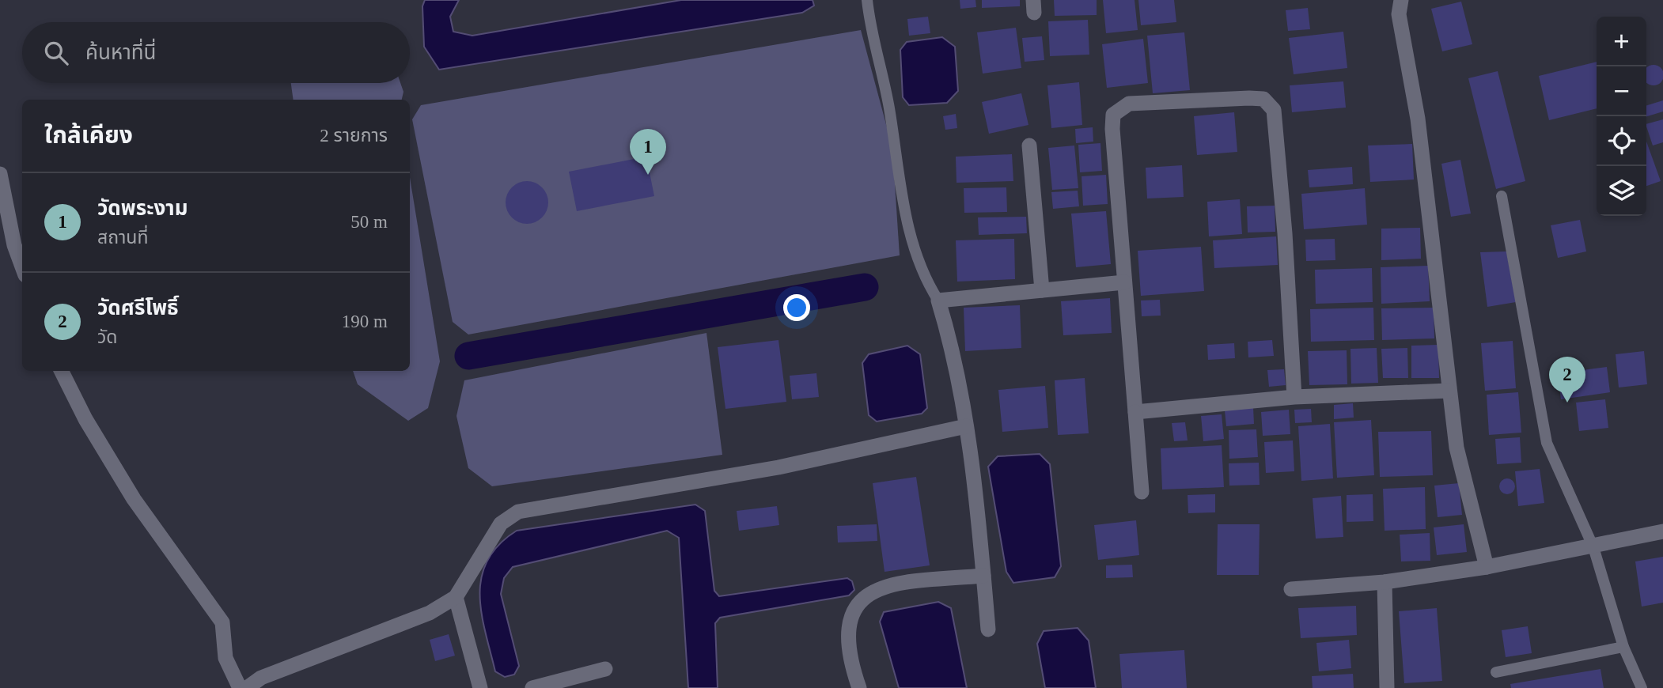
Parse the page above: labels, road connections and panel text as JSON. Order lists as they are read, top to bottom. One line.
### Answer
{"page":{"map_buttons":["+","−"],"search":"ค้นหาที่นี่","heading":["ใกล้เคียง","2 รายการ"],"pins":["1","2"],"list":[{"mark":"1","name":"วัดพระงาม","note":"สถานที่","value":"50 m"},{"mark":"2","name":"วัดศรีโพธิ์","note":"วัด","value":"190 m"}]}}
